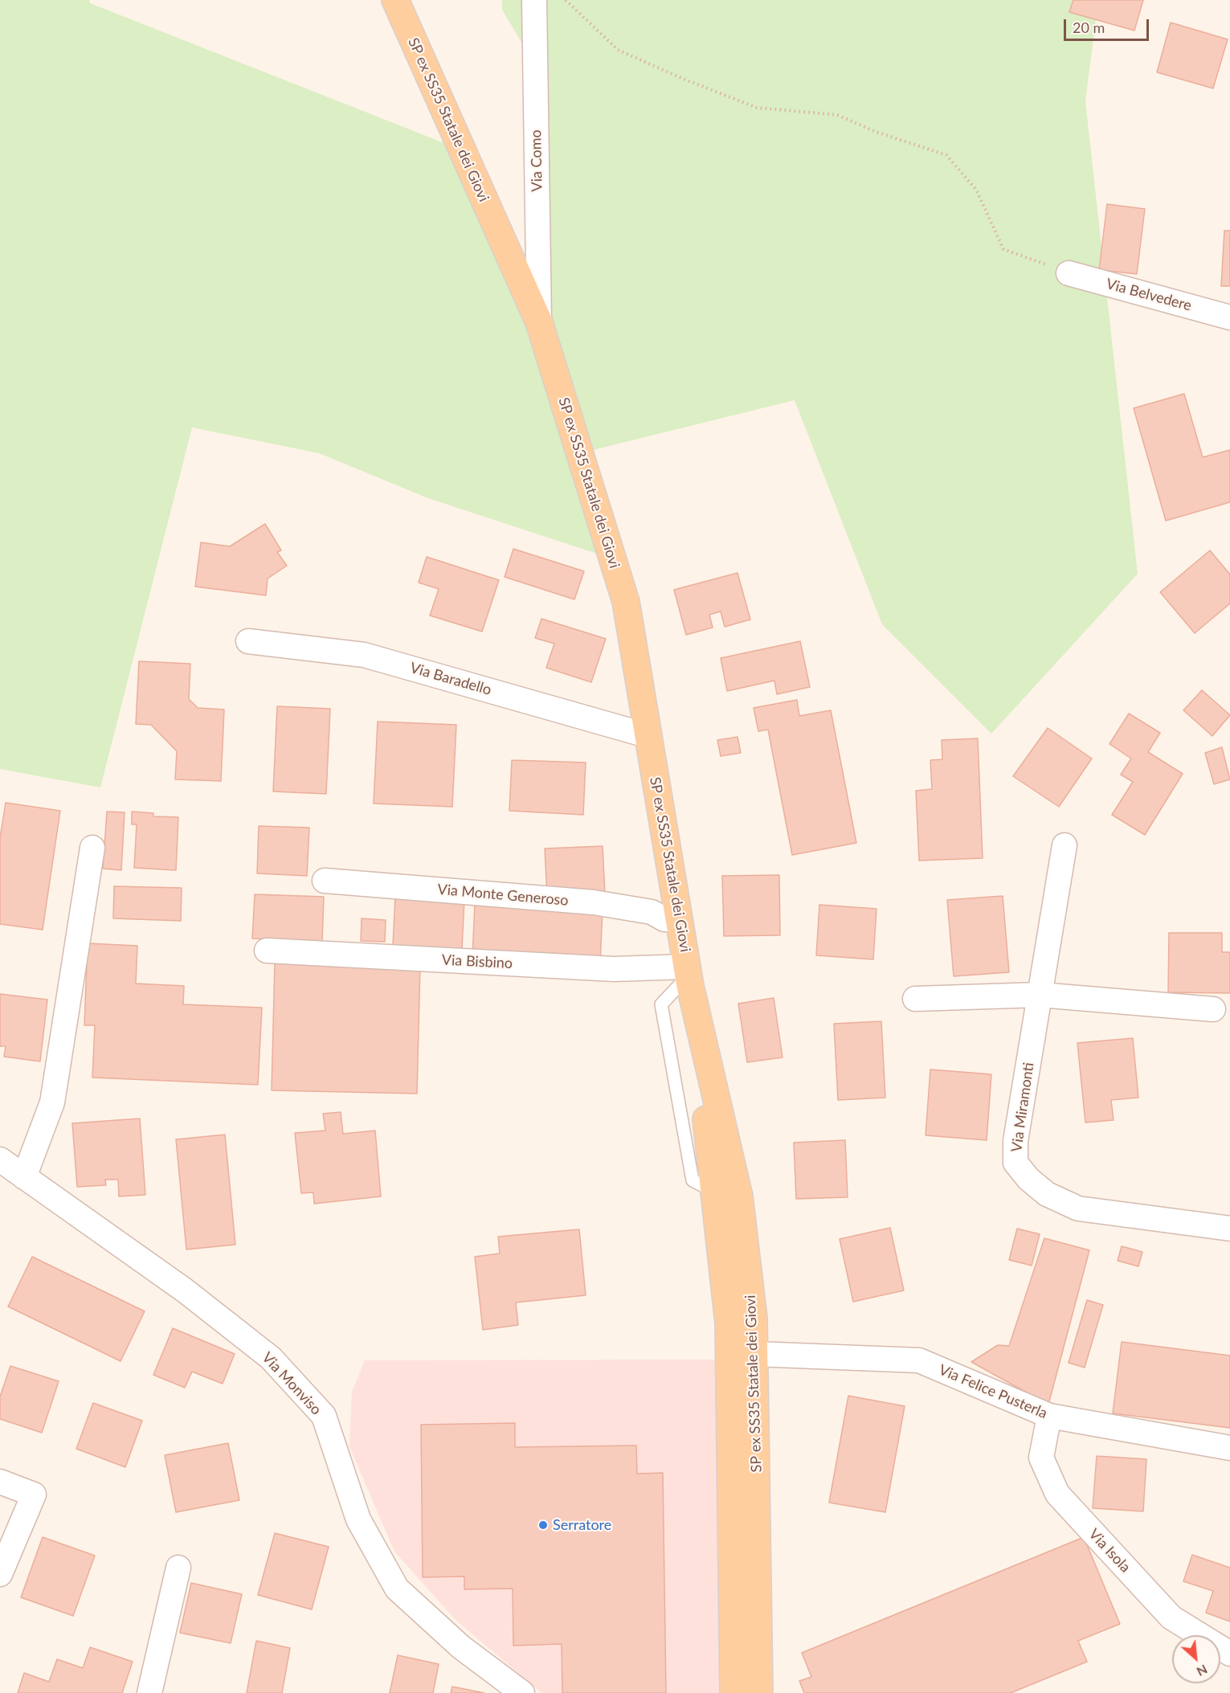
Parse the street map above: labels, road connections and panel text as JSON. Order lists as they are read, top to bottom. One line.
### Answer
{"streets":{"main road":["SP ex SS35 Statale dei Giovi"],"street":["Via Como","Via Belvedere","Via Baradello","Via Monte Generoso","Via Bisbino","Via Miramonti","Via Monviso","Via Felice Pusterla","Via Isola"]},"crossings":[["SP ex SS35 Statale dei Giovi","Via Como"],["SP ex SS35 Statale dei Giovi","Via Baradello"],["SP ex SS35 Statale dei Giovi","Via Monte Generoso"],["SP ex SS35 Statale dei Giovi","Via Bisbino"],["SP ex SS35 Statale dei Giovi","Via Felice Pusterla"],["Via Felice Pusterla","Via Isola"]],"places":["Serratore"],"scale_bar":"20 m","north":"bottom right"}
